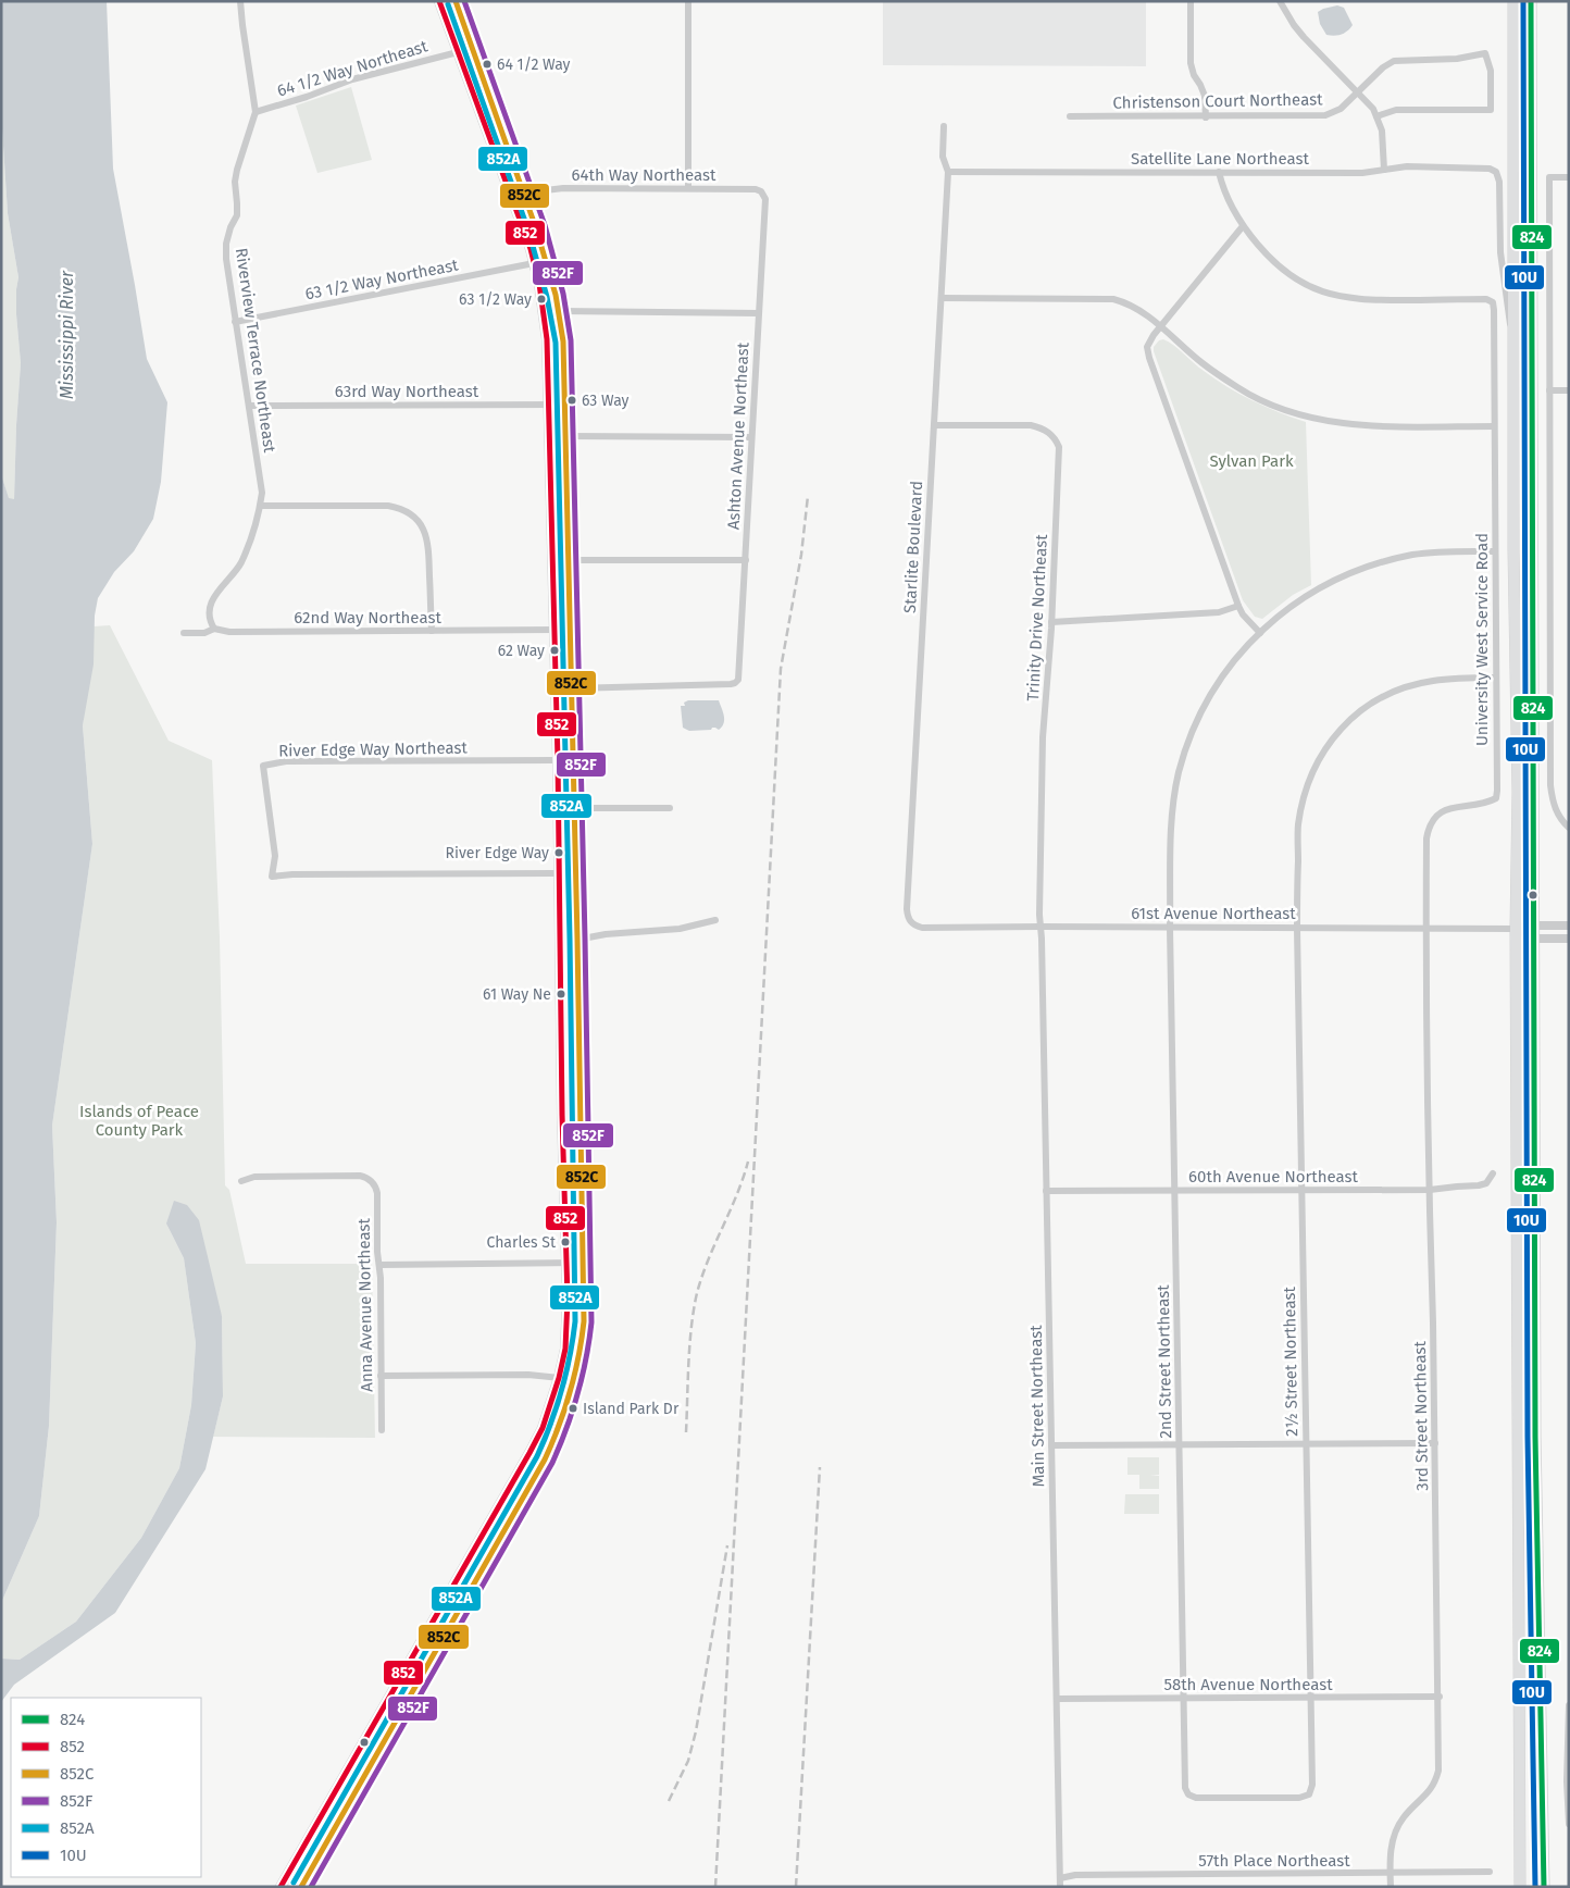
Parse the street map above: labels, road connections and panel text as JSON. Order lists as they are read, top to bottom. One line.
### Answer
{"streets":{"street":["64 1/2 Way Northeast","Christenson Court Northeast","Satellite Lane Northeast","64th Way Northeast","63 1/2 Way Northeast","Riverview Terrace Northeast","63rd Way Northeast","Ashton Avenue Northeast","Starlite Boulevard","62nd Way Northeast","Trinity Drive Northeast","University West Service Road","River Edge Way Northeast","61st Avenue Northeast","60th Avenue Northeast","Anna Avenue Northeast","2nd Street Northeast","2½ Street Northeast","Main Street Northeast","3rd Street Northeast","58th Avenue Northeast","57th Place Northeast"]},"crossings":[["64 1/2 Way Northeast","Riverview Terrace Northeast"],["Satellite Lane Northeast","Starlite Boulevard"],["64th Way Northeast","Ashton Avenue Northeast"],["63 1/2 Way Northeast","Riverview Terrace Northeast"],["Riverview Terrace Northeast","63rd Way Northeast"],["Riverview Terrace Northeast","62nd Way Northeast"],["Starlite Boulevard","Trinity Drive Northeast"],["Starlite Boulevard","61st Avenue Northeast"],["Trinity Drive Northeast","61st Avenue Northeast"],["Trinity Drive Northeast","Main Street Northeast"],["University West Service Road","61st Avenue Northeast"],["University West Service Road","2nd Street Northeast"],["University West Service Road","2½ Street Northeast"],["University West Service Road","3rd Street Northeast"],["61st Avenue Northeast","2nd Street Northeast"],["61st Avenue Northeast","2½ Street Northeast"],["61st Avenue Northeast","Main Street Northeast"],["61st Avenue Northeast","3rd Street Northeast"],["60th Avenue Northeast","2nd Street Northeast"],["60th Avenue Northeast","2½ Street Northeast"],["60th Avenue Northeast","Main Street Northeast"],["60th Avenue Northeast","3rd Street Northeast"],["2nd Street Northeast","2½ Street Northeast"],["2nd Street Northeast","58th Avenue Northeast"],["2½ Street Northeast","58th Avenue Northeast"],["Main Street Northeast","58th Avenue Northeast"],["Main Street Northeast","57th Place Northeast"],["3rd Street Northeast","58th Avenue Northeast"],["3rd Street Northeast","57th Place Northeast"]],"water":["Mississippi River"],"parks":["Sylvan Park","Islands of Peace County Park"],"places":["64 1/2 Way","63 1/2 Way","63 Way","62 Way","River Edge Way","61 Way Ne","Charles St","Island Park Dr"],"lines":["transit line 824","transit line 852","transit line 852C","transit line 852F","transit line 10U","transit line 852A"],"legend":["824","852","852C","852F","852A","10U"]}
